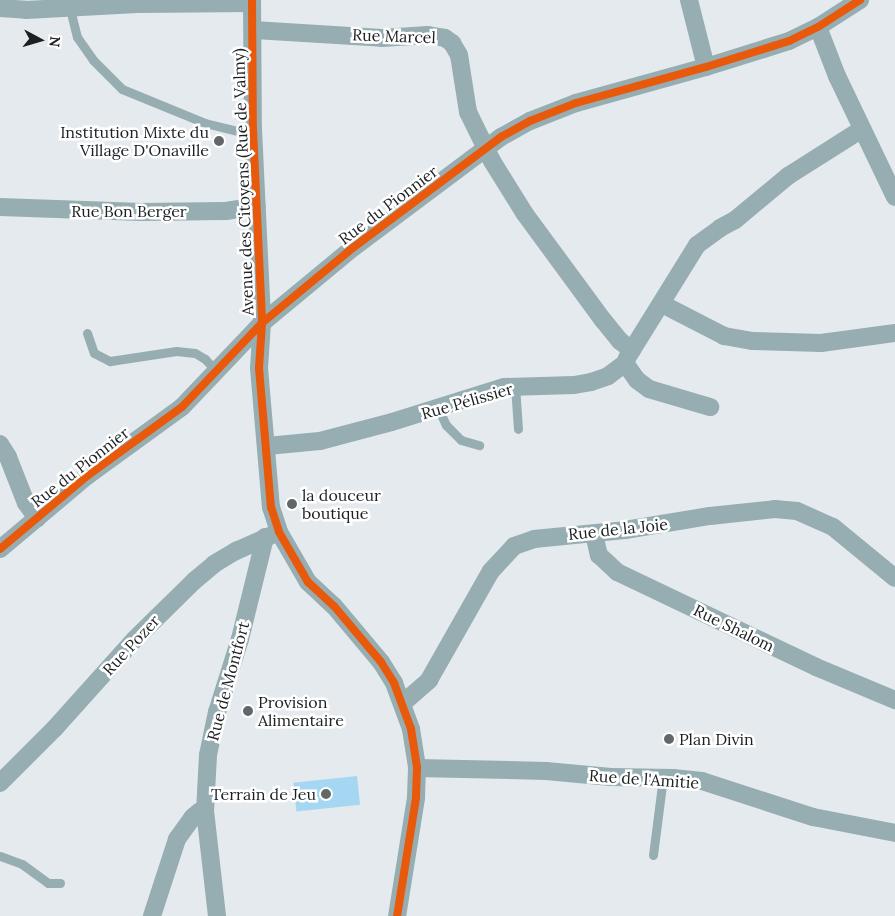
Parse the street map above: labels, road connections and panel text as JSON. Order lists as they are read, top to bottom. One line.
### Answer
{"streets":{"street":["Rue Marcel","Avenue des Citoyens (Rue de Valmy)","Rue du Pionnier","Rue Bon Berger","Rue Pélissier","Rue de la Joie","Rue Shalom","Rue Pozer","Rue de Montfort","Rue de l'Amitie"]},"crossings":[["Rue Marcel","Avenue des Citoyens (Rue de Valmy)"],["Rue Marcel","Rue du Pionnier"],["Rue Marcel","Rue Pélissier"],["Avenue des Citoyens (Rue de Valmy)","Rue du Pionnier"],["Avenue des Citoyens (Rue de Valmy)","Rue Bon Berger"],["Avenue des Citoyens (Rue de Valmy)","Rue Pélissier"],["Avenue des Citoyens (Rue de Valmy)","Rue de la Joie"],["Avenue des Citoyens (Rue de Valmy)","Rue Pozer"],["Avenue des Citoyens (Rue de Valmy)","Rue de Montfort"],["Avenue des Citoyens (Rue de Valmy)","Rue de l'Amitie"],["Rue de la Joie","Rue Shalom"],["Rue Pozer","Rue de Montfort"]],"places":["Institution Mixte du Village D'Onaville","la douceur boutique","Provision Alimentaire","Plan Divin","Terrain de Jeu"],"north":"right"}
